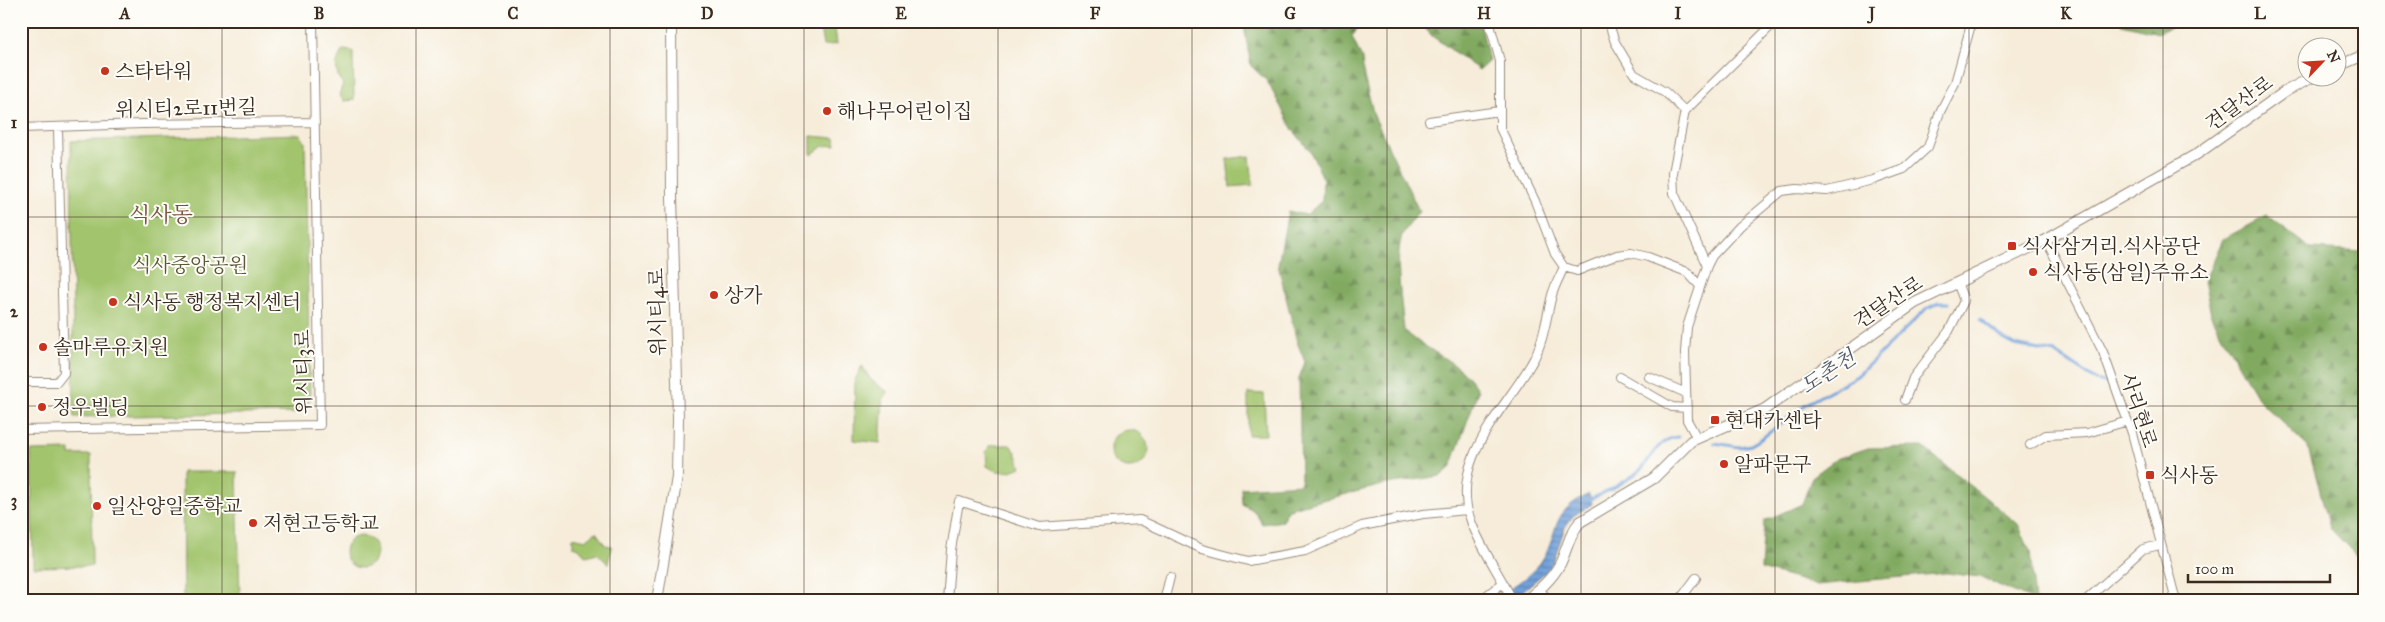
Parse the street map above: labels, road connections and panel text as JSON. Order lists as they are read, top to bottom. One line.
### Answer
{"streets":{"street":["견달산로","위시티2로11번길","위시티4로","위시티3로","사리현로"]},"crossings":[["견달산로","사리현로"],["위시티2로11번길","위시티3로"]],"districts":["식사동"],"water":["도촌천"],"parks":["식사중앙공원"],"places":{"other":["스타타워","해나무어린이집","식사동(삼일)주유소","상가","식사동 행정복지센터","솔마루유치원","정우빌딩","알파문구","일산양일중학교","저현고등학교"],"transit":["식사삼거리.식사공단","현대카센타","식사동"]},"scale_bar":"100 m","north":"top right","grid":{"columns":["A","B","C","D","E","F","G","H","I","J","K","L"],"rows":["1","2","3"]}}
